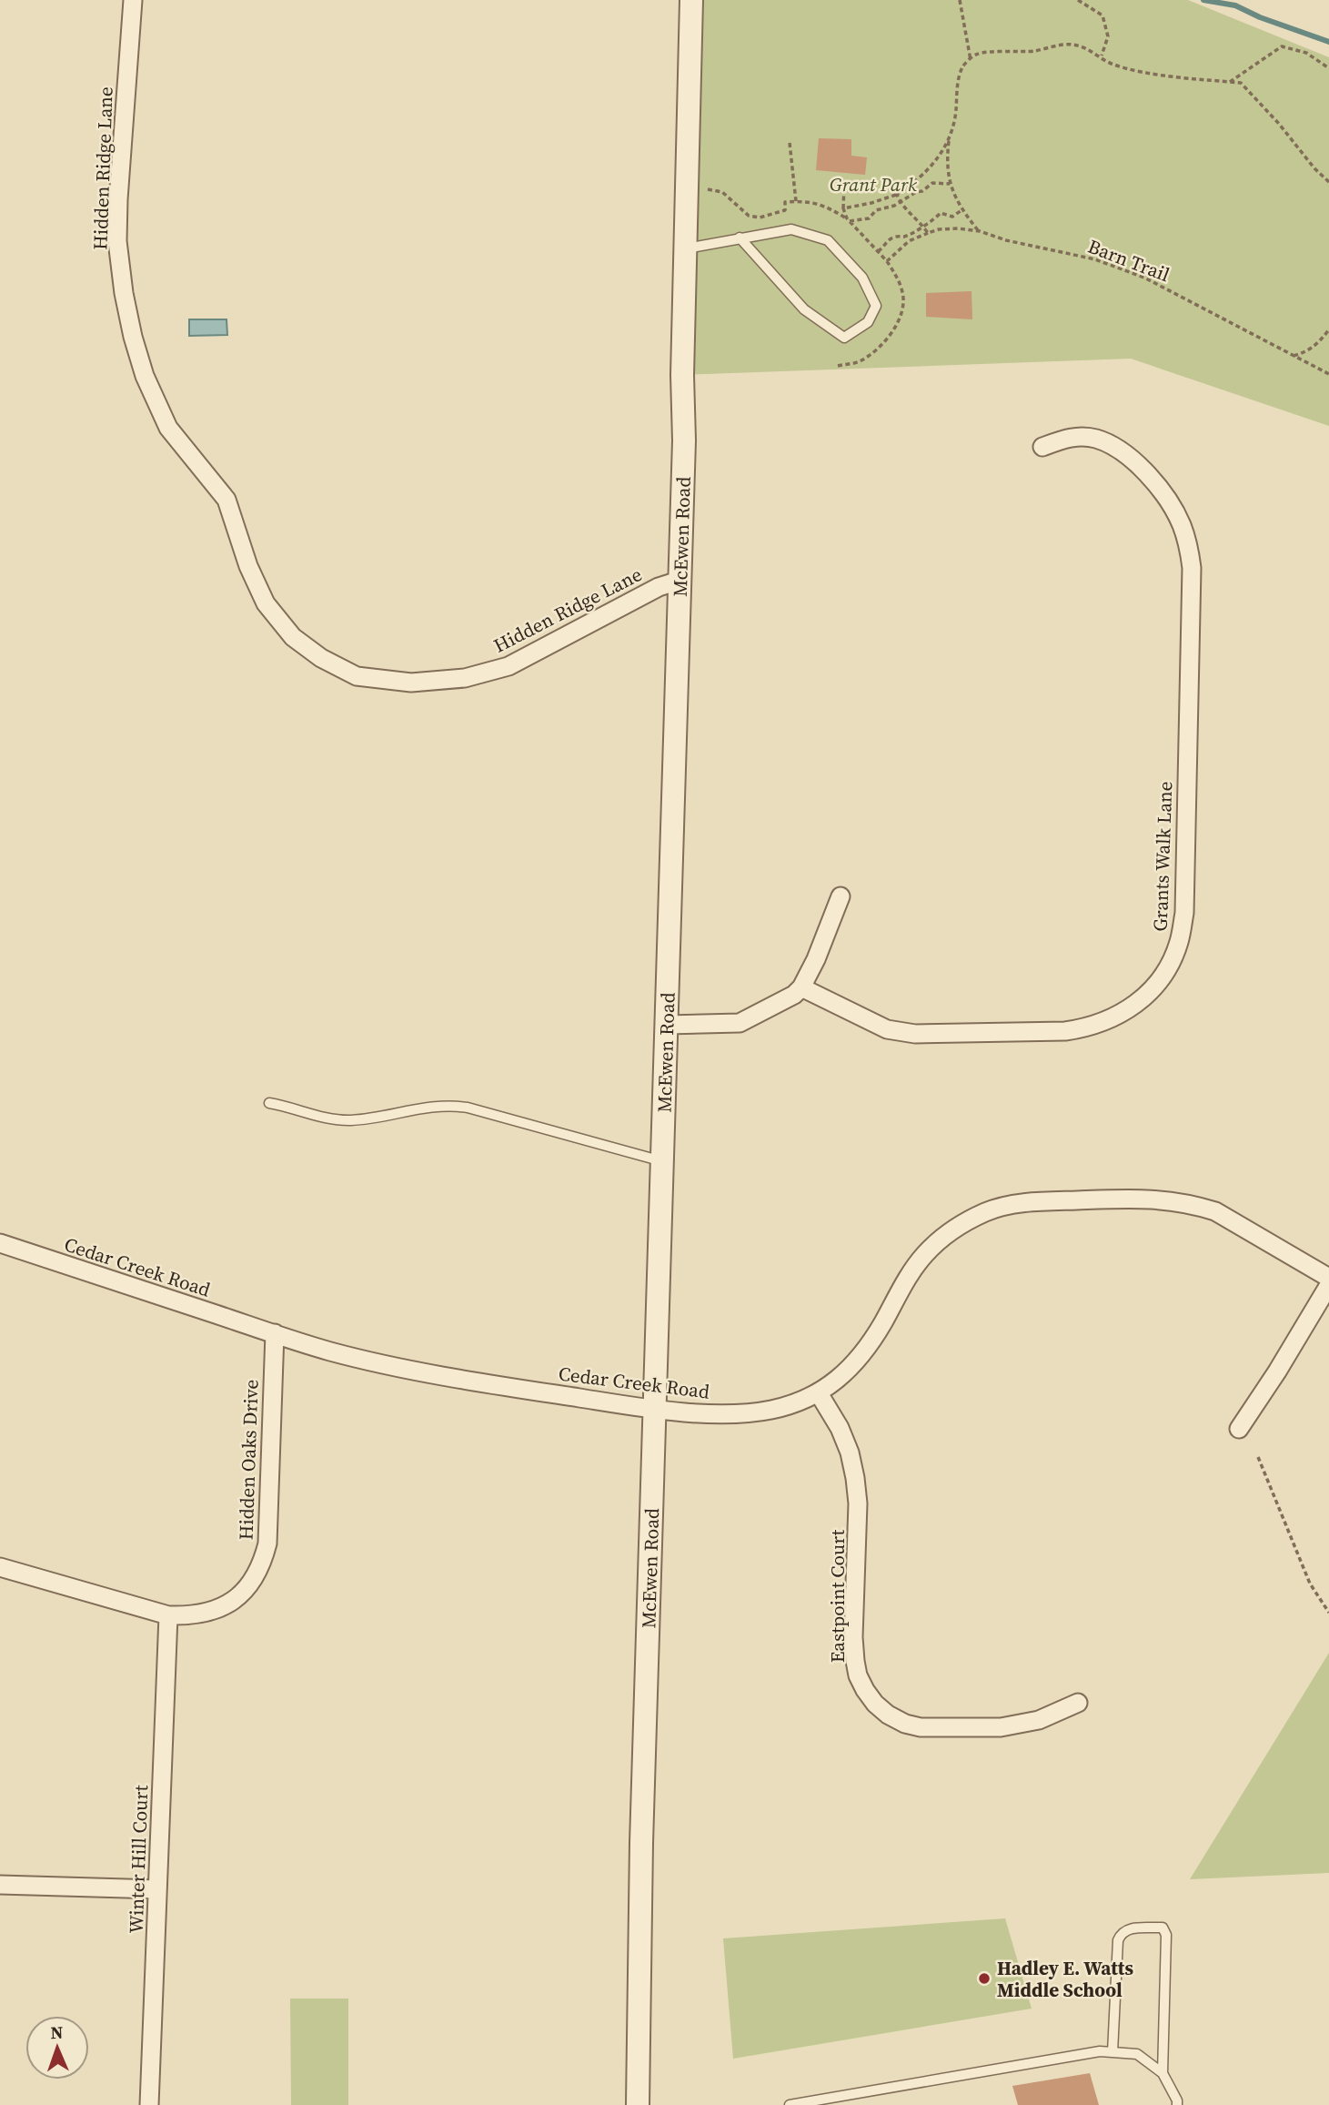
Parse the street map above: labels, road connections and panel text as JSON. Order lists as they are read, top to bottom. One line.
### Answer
{"streets":{"street":["Hidden Ridge Lane","McEwen Road","Grants Walk Lane","Cedar Creek Road","Hidden Oaks Drive","Eastpoint Court","Winter Hill Court"],"path":["Barn Trail"]},"crossings":[["Hidden Ridge Lane","McEwen Road"],["McEwen Road","Cedar Creek Road"],["Cedar Creek Road","Hidden Oaks Drive"],["Cedar Creek Road","Eastpoint Court"],["Hidden Oaks Drive","Winter Hill Court"]],"parks":["Grant Park"],"places":["Hadley E. Watts Middle School"],"north":"top"}
